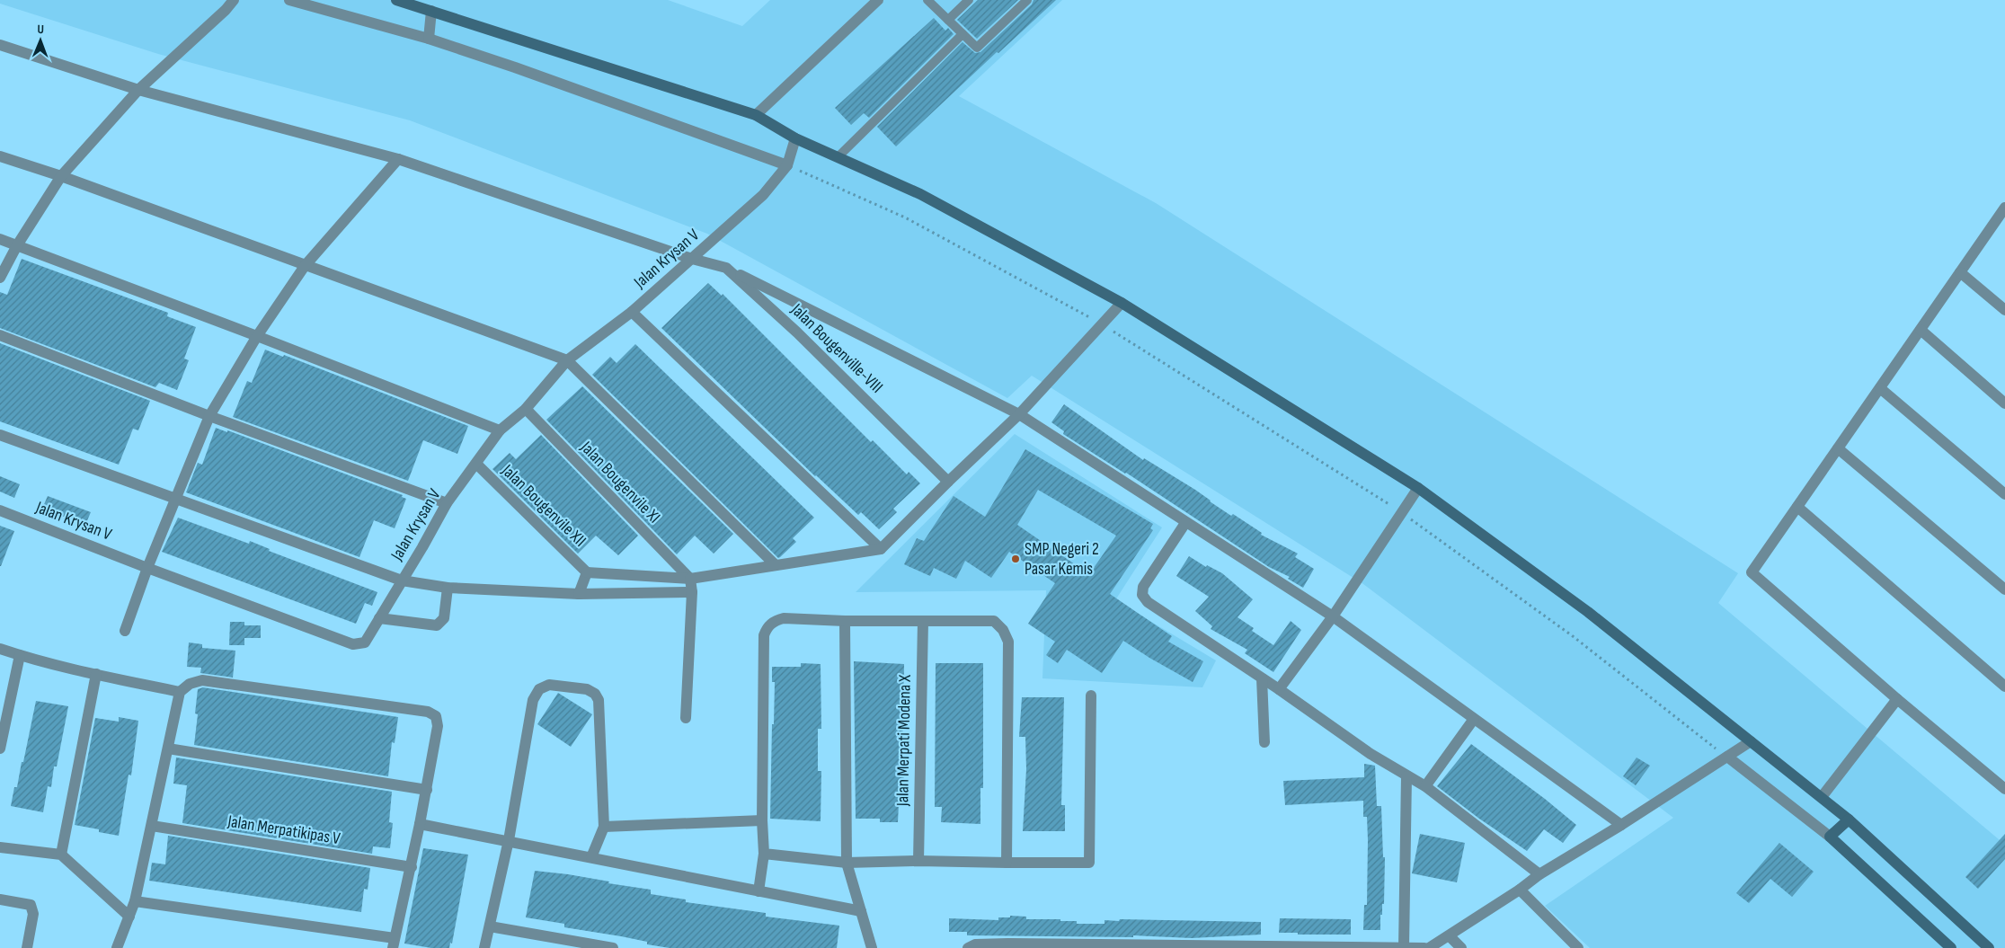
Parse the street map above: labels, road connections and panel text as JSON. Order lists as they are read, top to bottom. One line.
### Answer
{"streets":{"street":["Jalan Krysan V","Jalan Bougenville-VIII","Jalan Bougenvile XI","Jalan Bougenvile XII","Jalan Merpati Modena X","Jalan Merpatikipas V"]},"crossings":[["Jalan Krysan V","Jalan Bougenville-VIII"],["Jalan Krysan V","Jalan Bougenvile XI"],["Jalan Krysan V","Jalan Bougenvile XII"]],"places":["SMP Negeri 2 Pasar Kemis"],"north":"top"}
